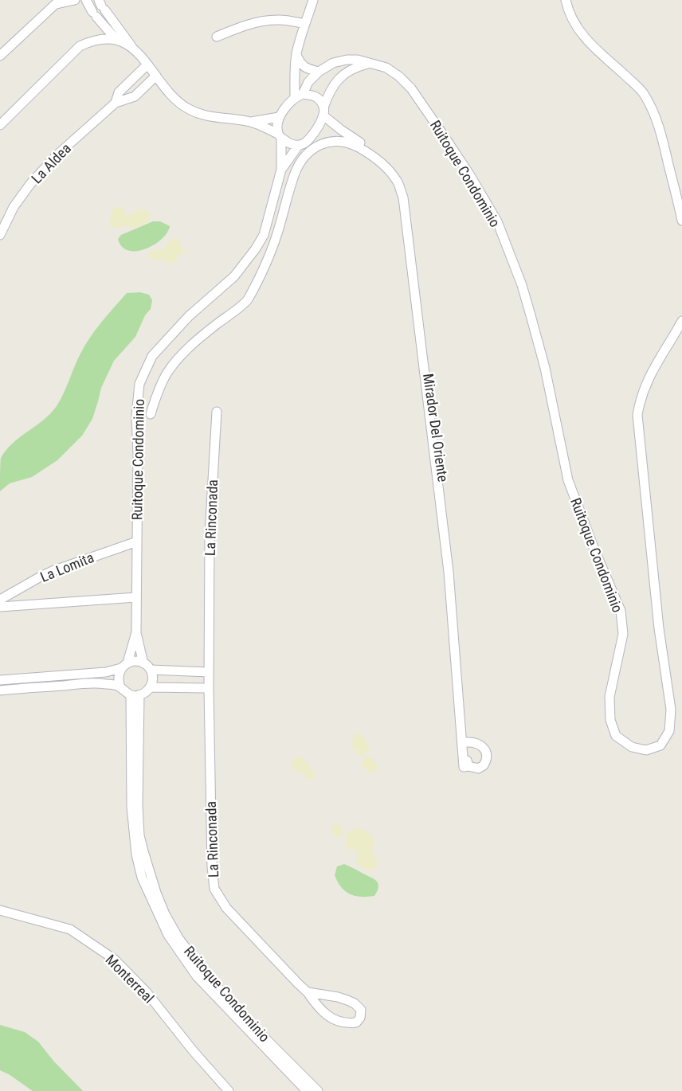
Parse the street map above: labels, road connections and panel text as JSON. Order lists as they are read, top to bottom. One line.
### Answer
{"streets":{"street":["La Aldea","Ruitoque Condominio","Mirador Del Oriente","La Rinconada","La Lomita","Monterreal"]},"crossings":[["Ruitoque Condominio","Mirador Del Oriente"],["Ruitoque Condominio","La Lomita"]]}
